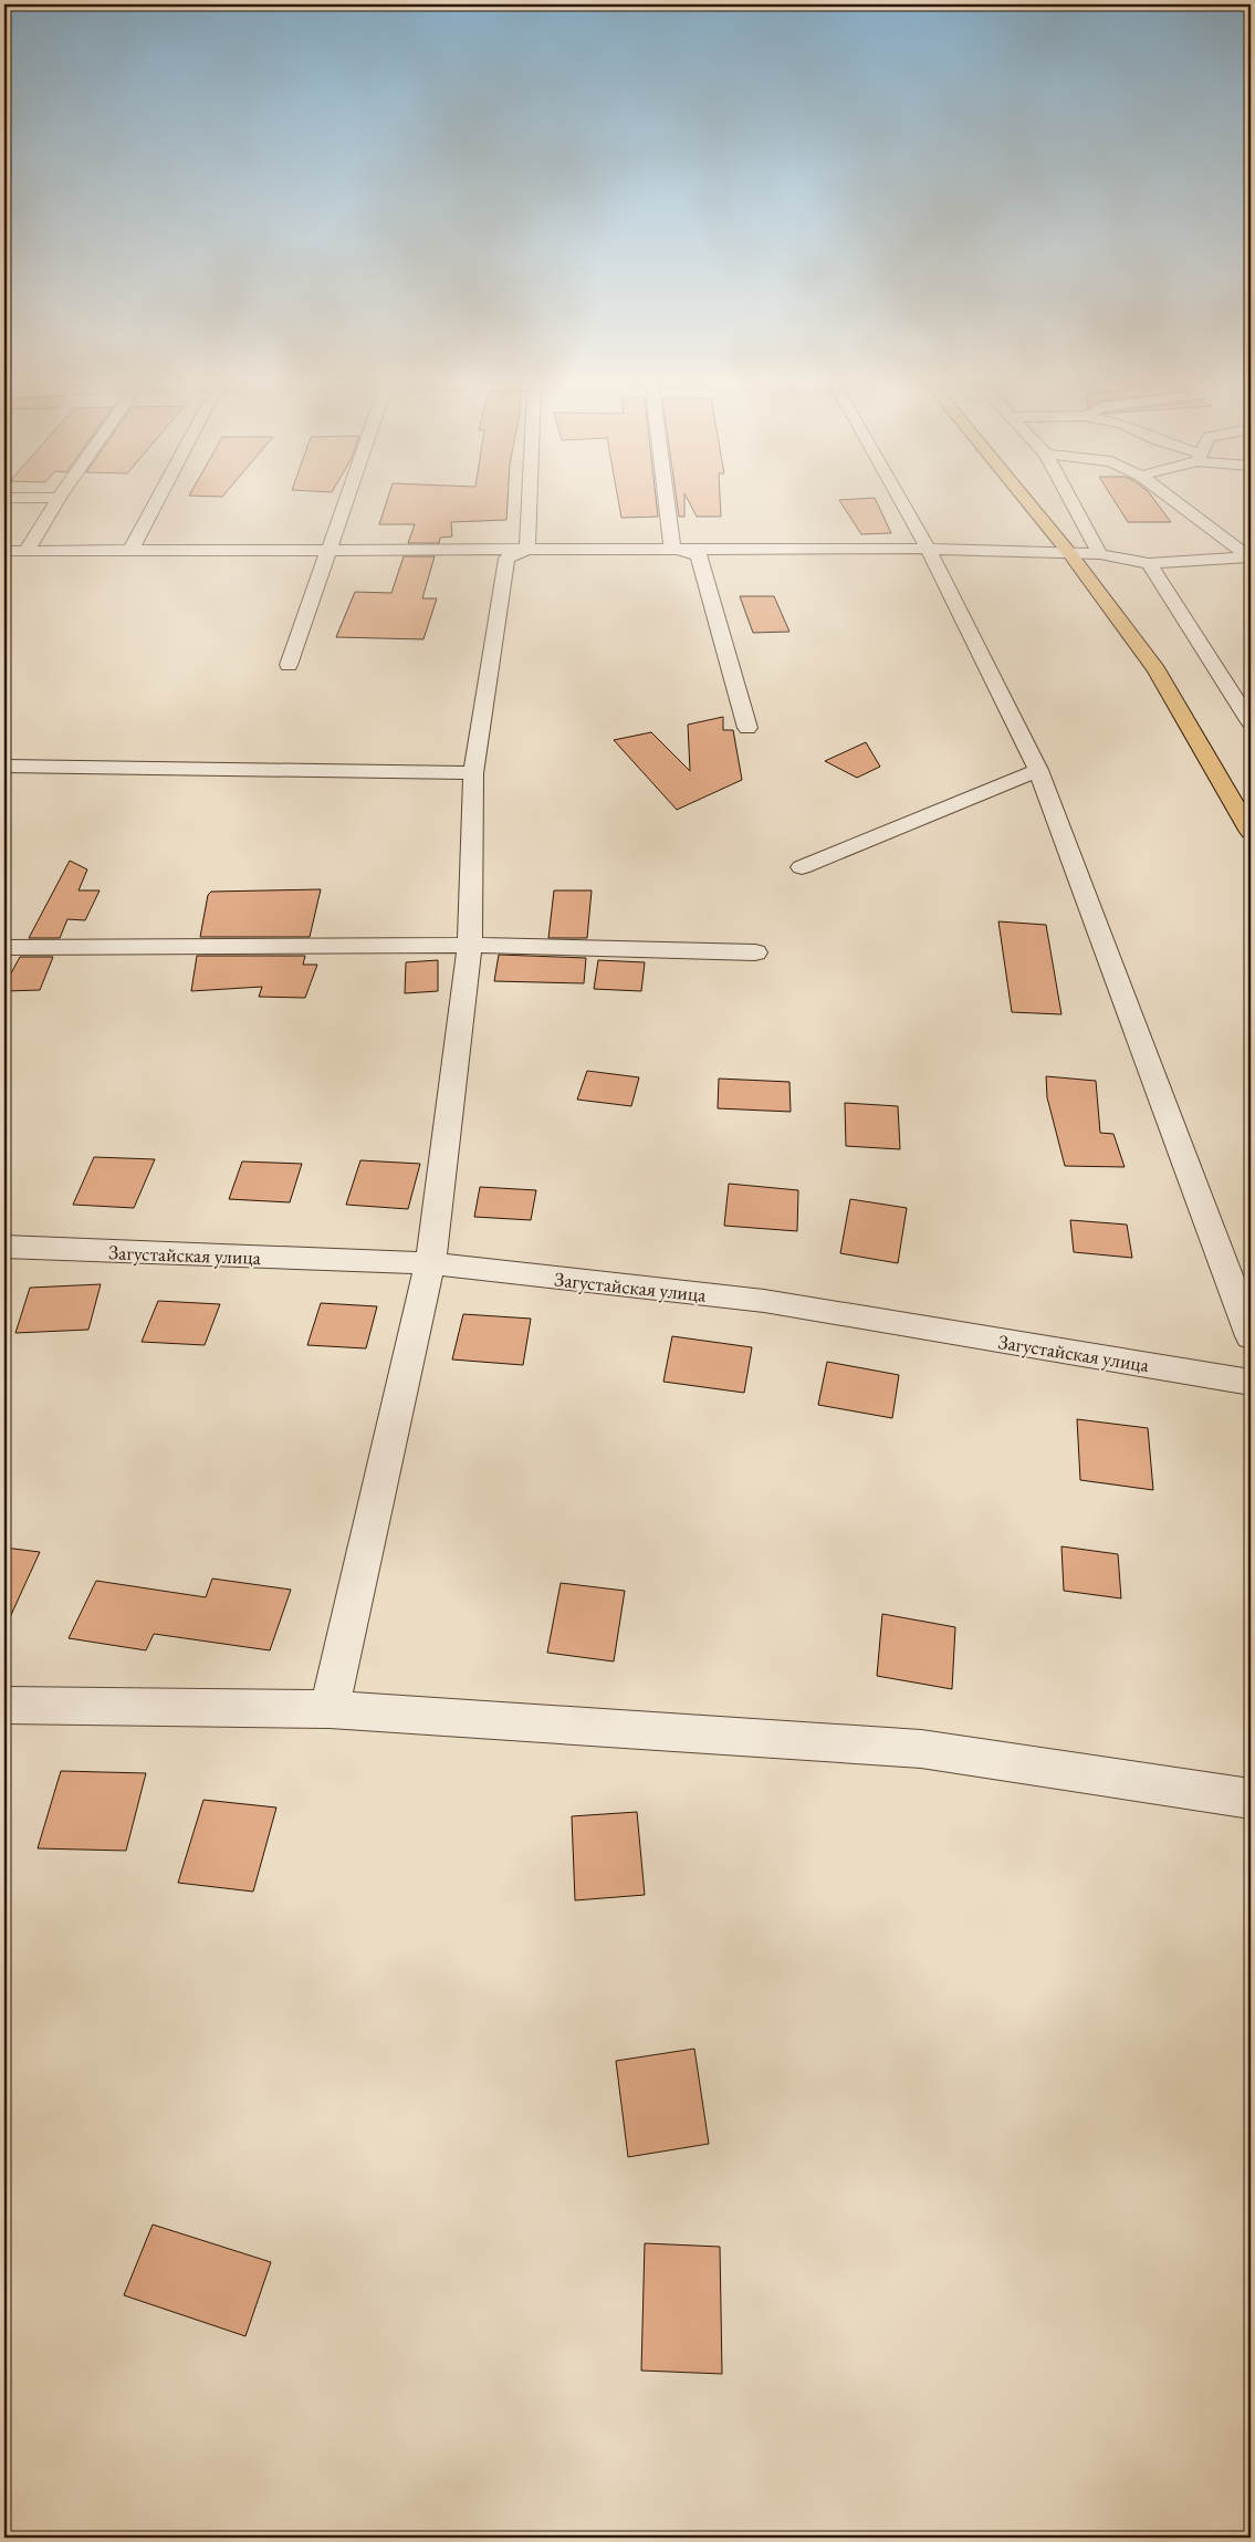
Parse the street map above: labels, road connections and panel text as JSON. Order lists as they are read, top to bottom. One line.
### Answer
{"streets":{"street":["Загустайская улица"]}}
